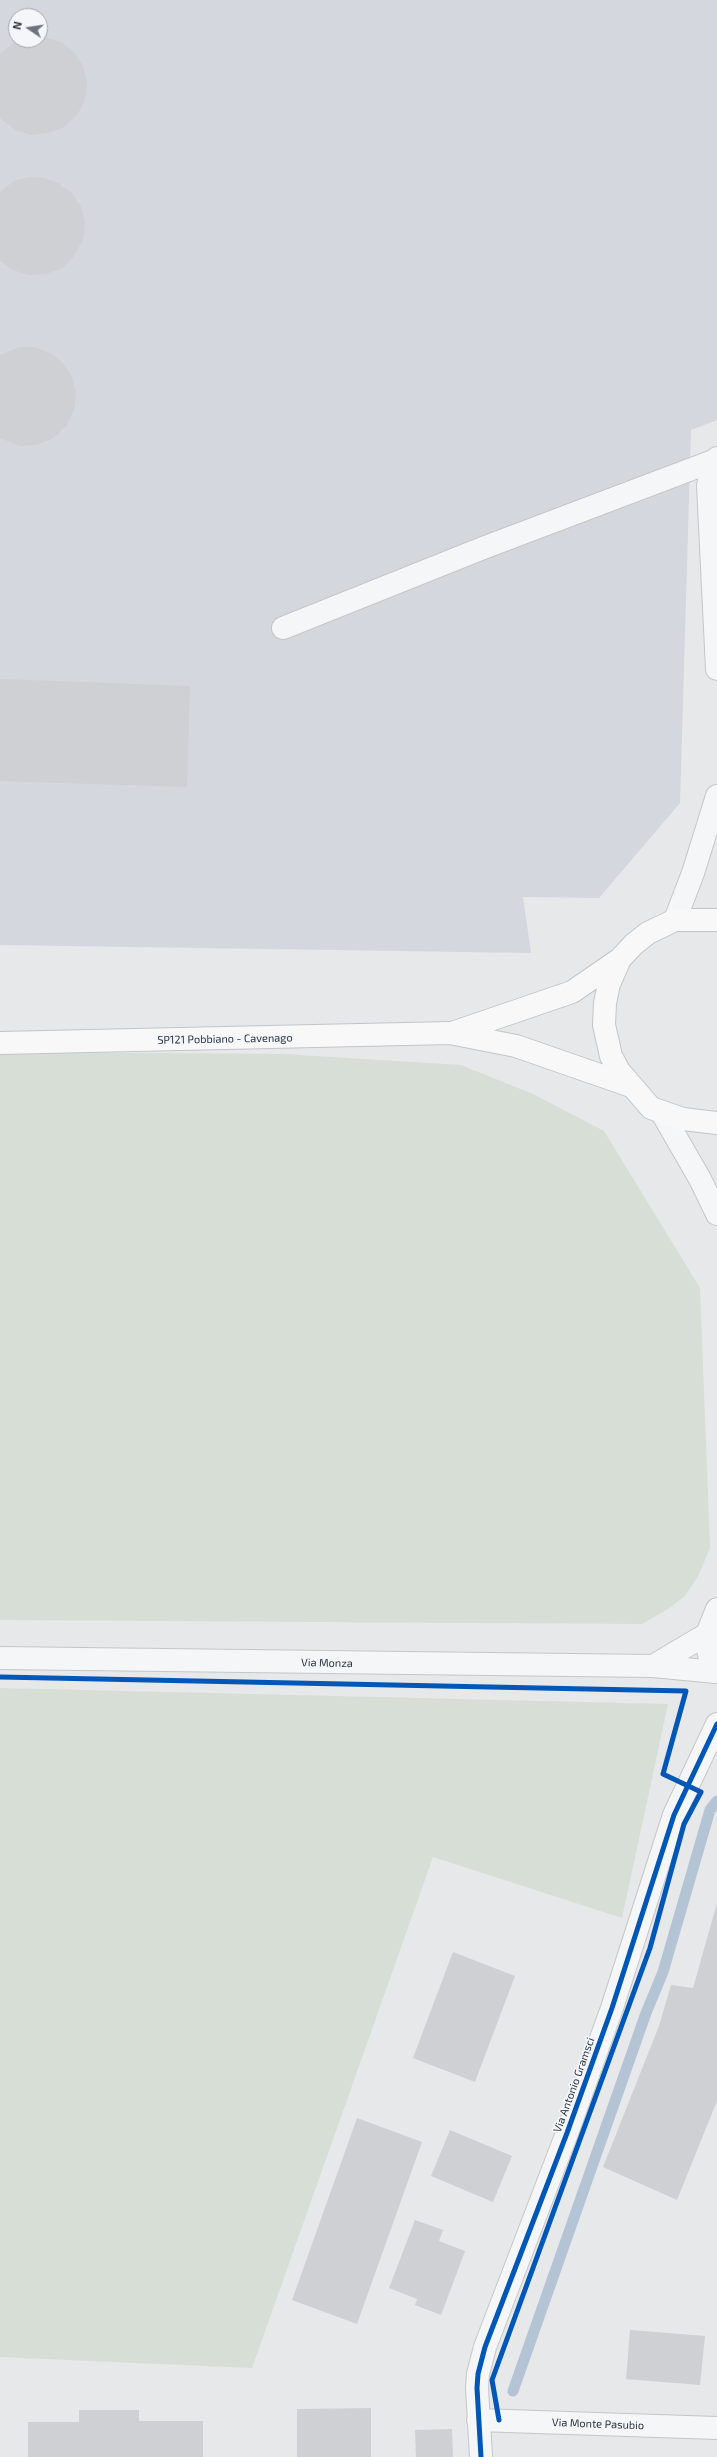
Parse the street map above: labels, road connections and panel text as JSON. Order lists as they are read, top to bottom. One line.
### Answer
{"streets":{"main road":["SP121 Pobbiano - Cavenago"],"street":["Via Monza","Via Antonio Gramsci","Via Monte Pasubio"]},"crossings":[["Via Antonio Gramsci","Via Monte Pasubio"]],"north":"left"}
